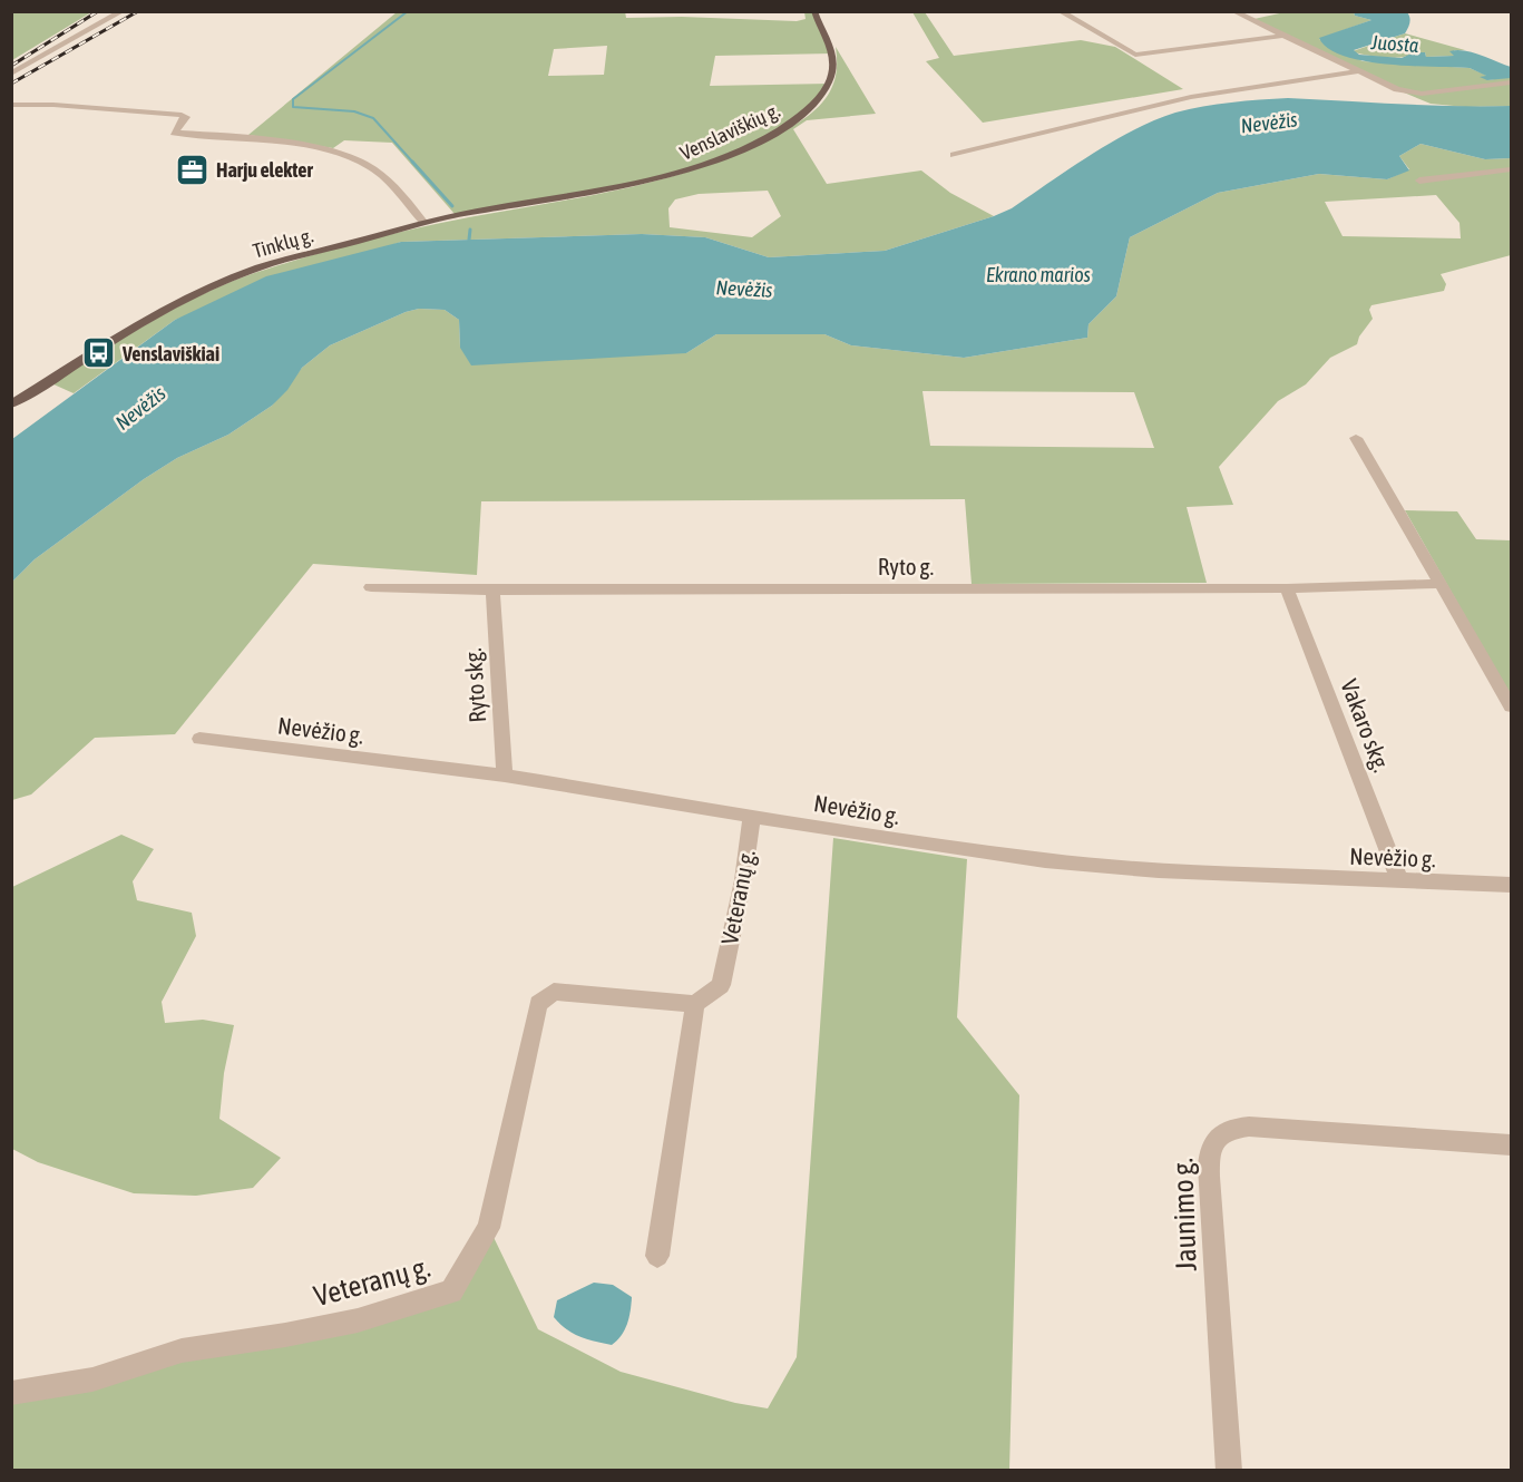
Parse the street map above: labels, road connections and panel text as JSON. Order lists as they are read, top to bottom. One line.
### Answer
{"streets":{"main road":["Venslaviškių g.","Tinklų g."],"street":["Ryto g.","Ryto skg.","Vakaro skg.","Nevėžio g.","Veteranų g.","Jaunimo g."]},"crossings":[["Venslaviškių g.","Tinklų g."],["Ryto g.","Ryto skg."],["Ryto g.","Vakaro skg."],["Ryto skg.","Nevėžio g."],["Vakaro skg.","Nevėžio g."],["Nevėžio g.","Veteranų g."]],"water":["Juosta","Nevėžis","Ekrano marios"],"places":{"office":["Harju elekter"],"bus stop":["Venslaviškiai"]}}
